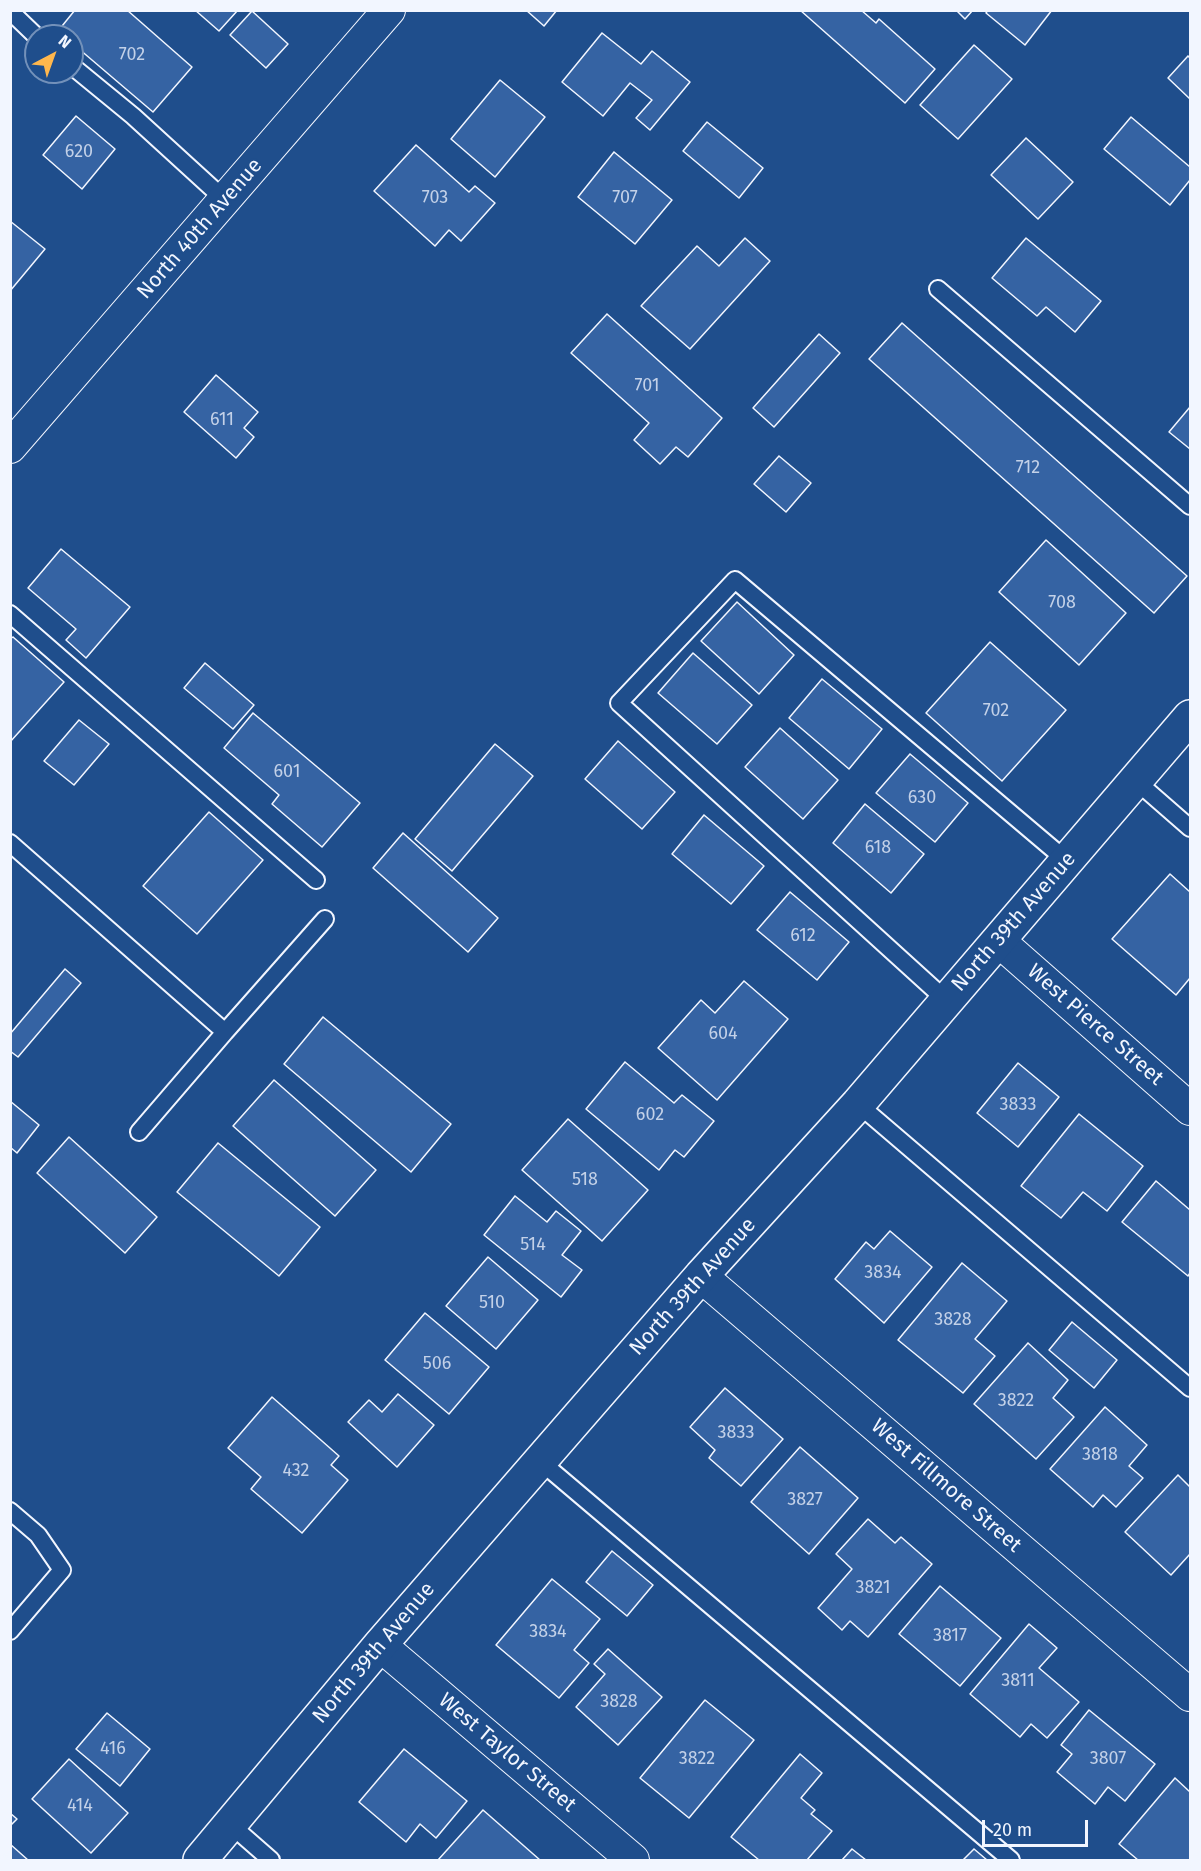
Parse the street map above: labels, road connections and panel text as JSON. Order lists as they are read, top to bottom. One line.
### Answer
{"streets":{"street":["North 40th Avenue","North 39th Avenue","West Pierce Street","West Fillmore Street","West Taylor Street"]},"crossings":[["North 39th Avenue","West Pierce Street"],["North 39th Avenue","West Fillmore Street"],["North 39th Avenue","West Taylor Street"]],"house_numbers":["702","620","703","707","701","611","712","708","702","601","630","618","612","604","3833","602","518","514","3834","510","3828","506","3822","3833","3818","432","3827","3821","3834","3817","3811","3828","416","3822","3807","414"],"scale_bar":"20 m","north":"top right"}
